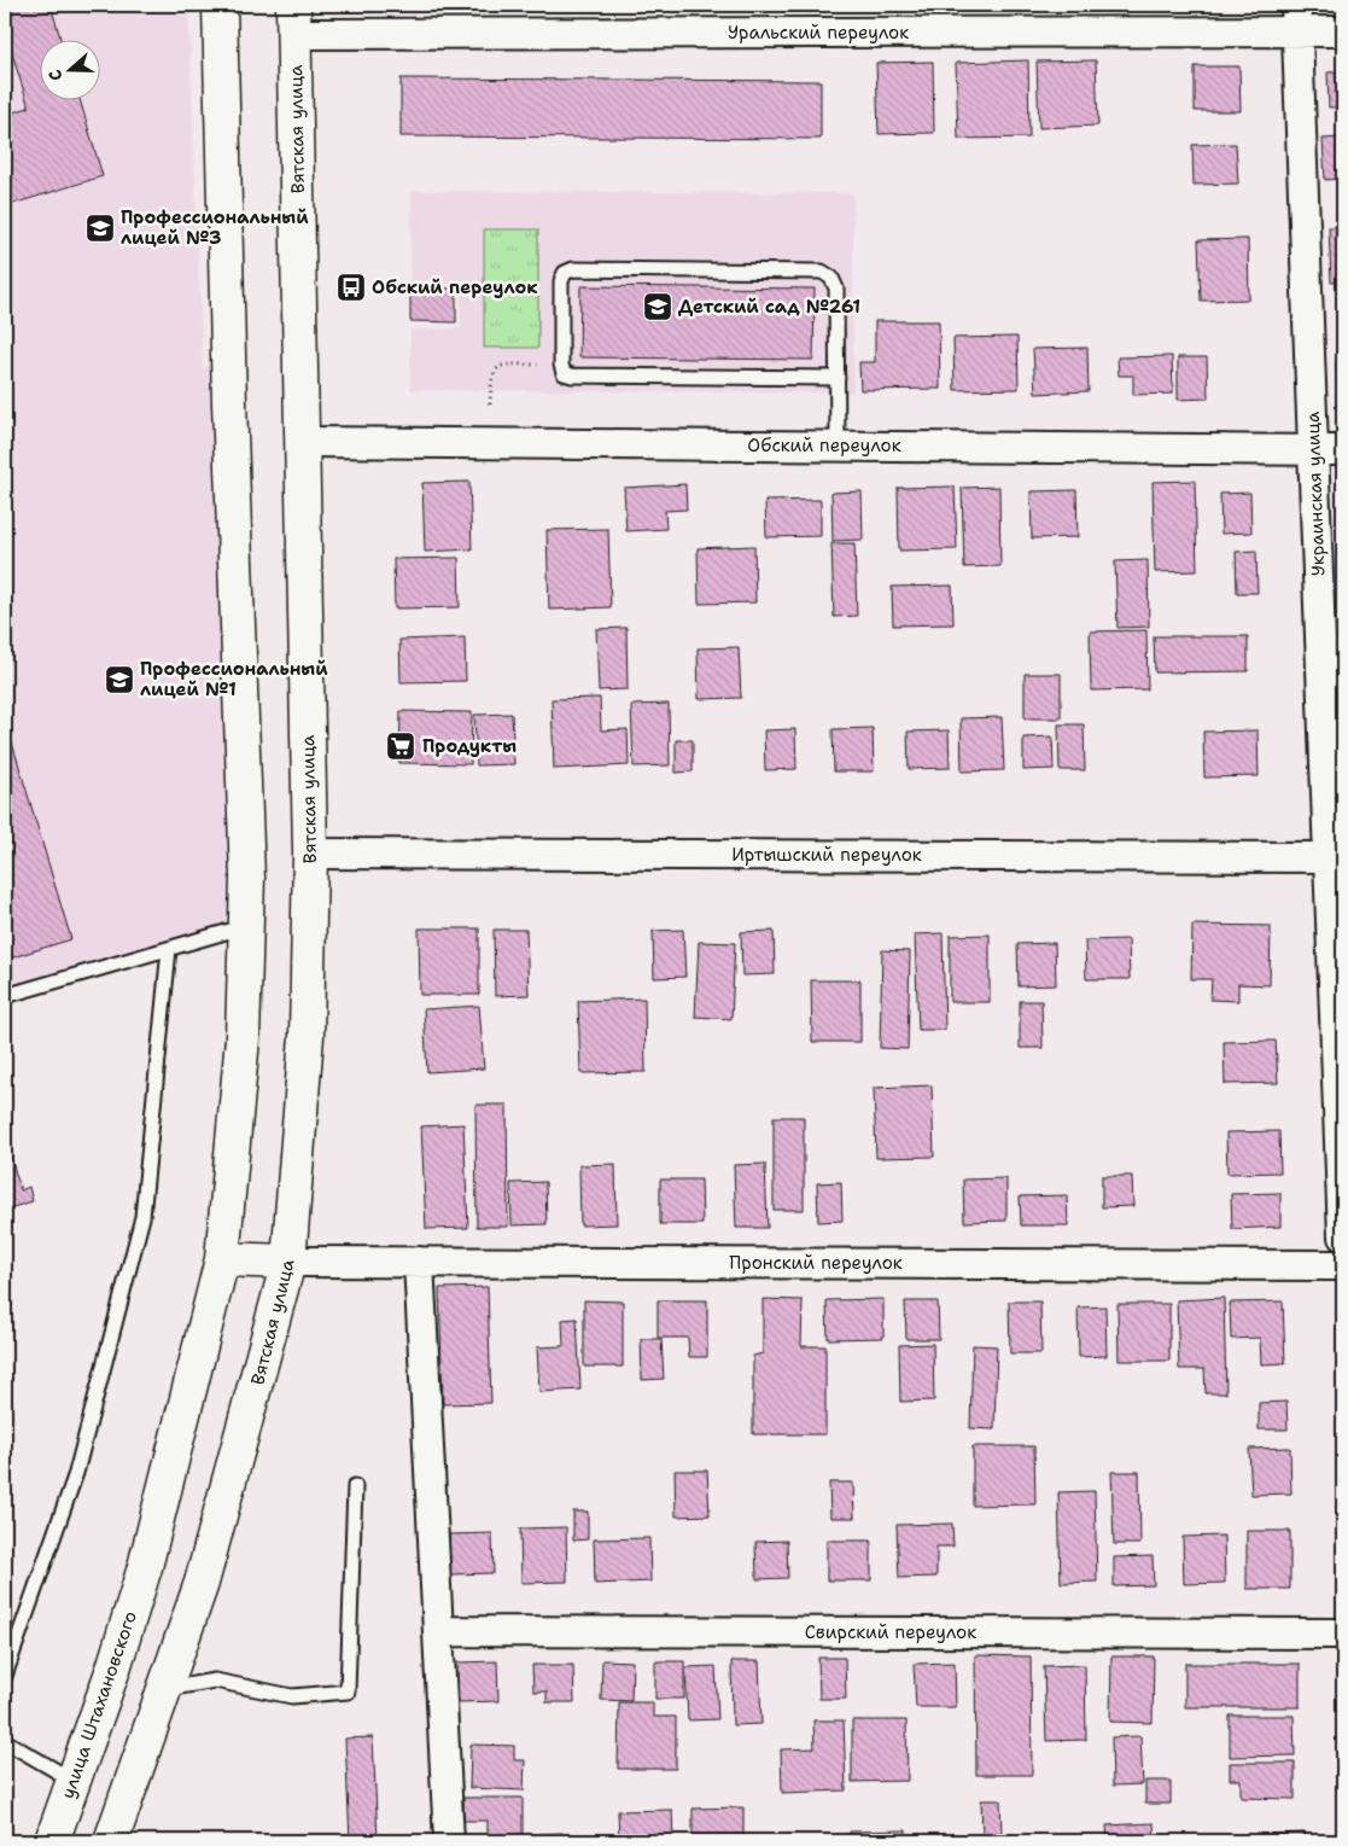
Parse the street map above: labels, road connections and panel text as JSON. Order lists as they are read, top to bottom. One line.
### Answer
{"streets":{"main road":["Вятская улица","улица Штахановского"],"street":["Уральский переулок","Обский переулок","Украинская улица","Иртышский переулок","Пронский переулок","Свирский переулок"]},"crossings":[["Уральский переулок","Вятская улица"],["Уральский переулок","Украинская улица"],["Вятская улица","Обский переулок"],["Вятская улица","Иртышский переулок"],["Вятская улица","Пронский переулок"],["Обский переулок","Украинская улица"],["Украинская улица","Иртышский переулок"]],"places":{"school or university":["Профессиональный лицей №3","Детский сад №261","Профессиональный лицей №1"],"bus stop":["Обский переулок"],"supermarket":["Продукты"]},"north":"left"}
